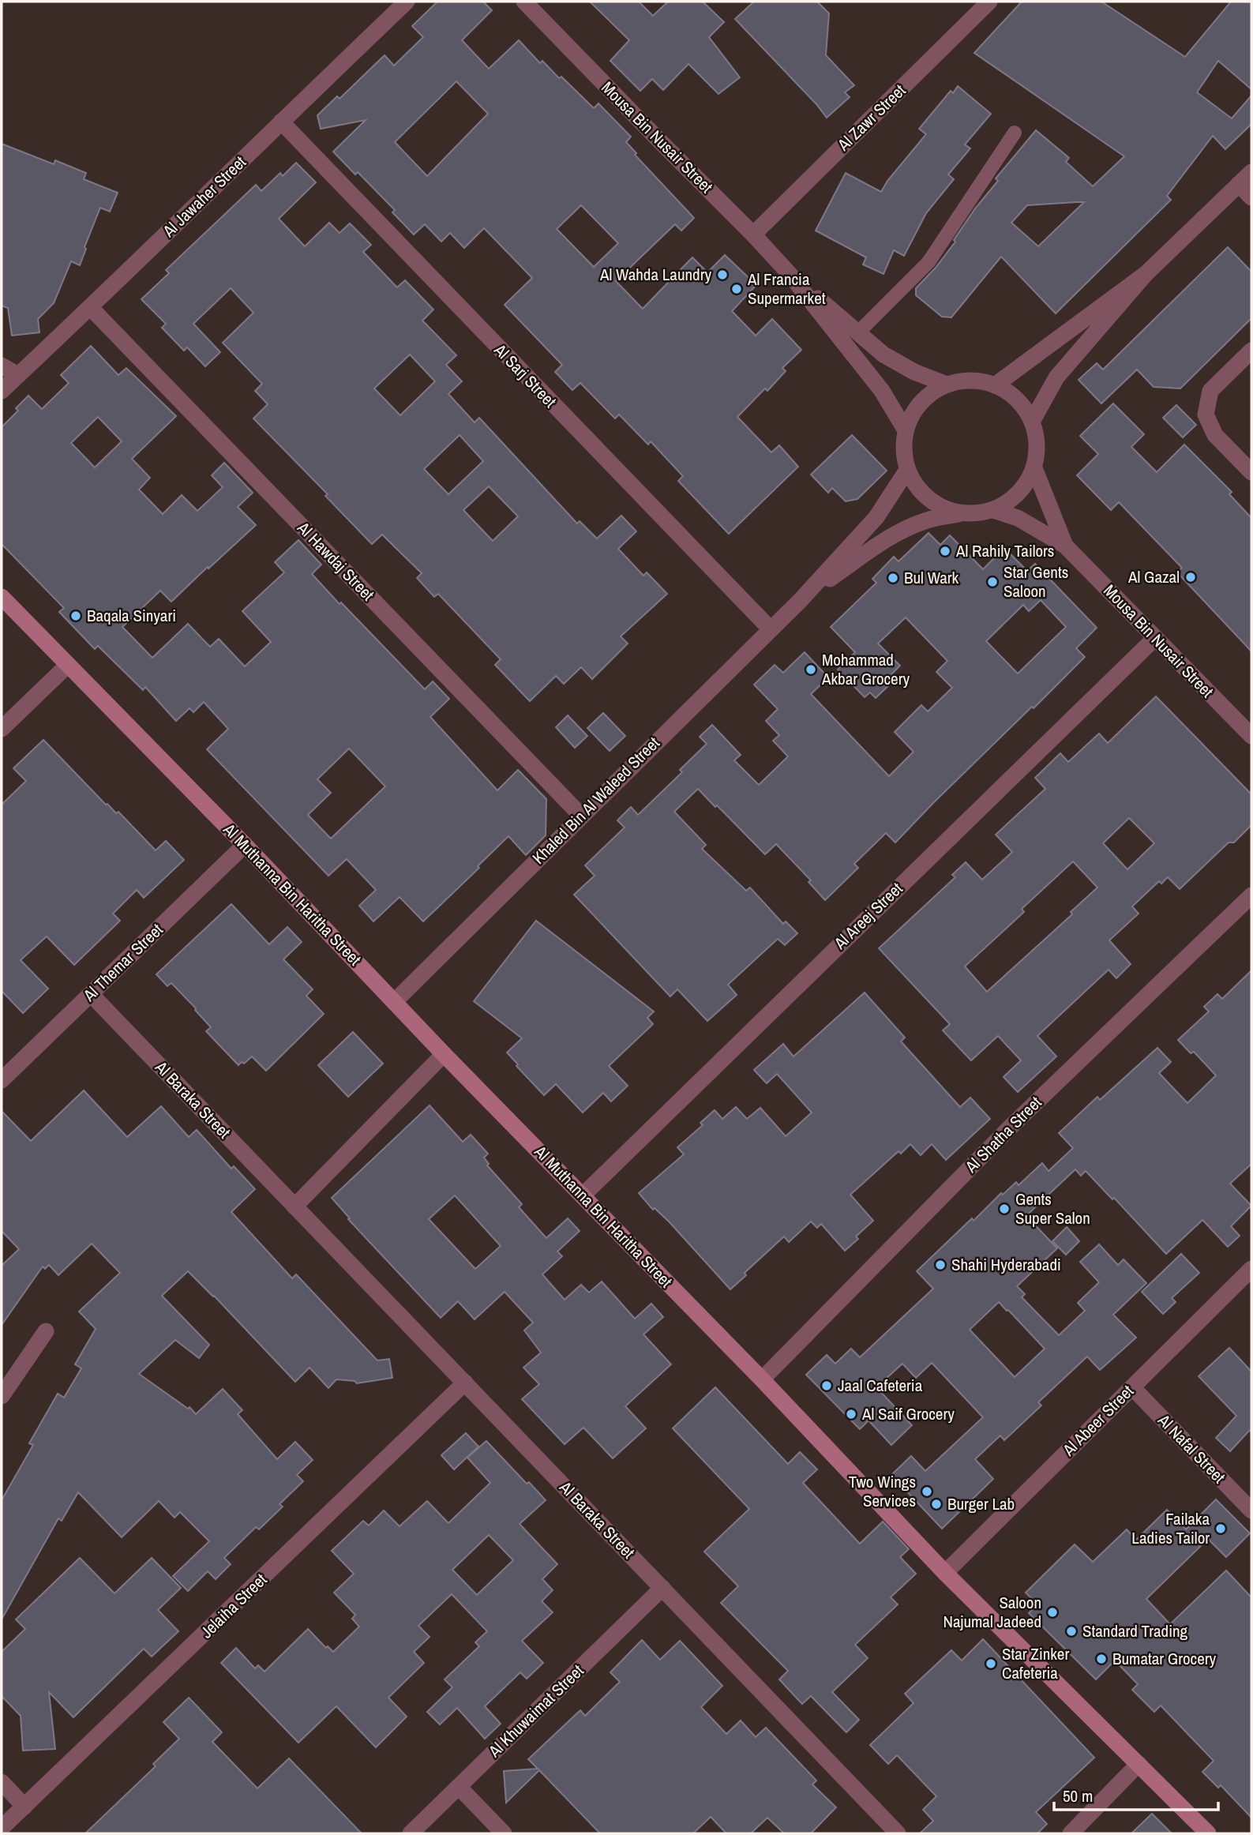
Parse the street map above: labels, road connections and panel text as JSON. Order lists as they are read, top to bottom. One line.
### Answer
{"streets":{"street":["Al Zawr Street","Mousa Bin Nusair Street","Al Jawaher Street","Al Sarj Street","Al Hawdaj Street","Khaled Bin Al Waleed Street","Al Muthanna Bin Haritha Street","Al Areej Street","Al Themar Street","Al Baraka Street","Al Shatha Street","Al Abeer Street","Al Nafal Street","Jelaiha Street","Al Khuwaimat Street"]},"crossings":[["Al Zawr Street","Mousa Bin Nusair Street"],["Mousa Bin Nusair Street","Khaled Bin Al Waleed Street"],["Mousa Bin Nusair Street","Al Areej Street"],["Al Jawaher Street","Al Sarj Street"],["Al Jawaher Street","Al Hawdaj Street"],["Al Sarj Street","Khaled Bin Al Waleed Street"],["Al Hawdaj Street","Khaled Bin Al Waleed Street"],["Khaled Bin Al Waleed Street","Al Muthanna Bin Haritha Street"],["Al Muthanna Bin Haritha Street","Al Areej Street"],["Al Muthanna Bin Haritha Street","Al Themar Street"],["Al Muthanna Bin Haritha Street","Al Shatha Street"],["Al Muthanna Bin Haritha Street","Al Abeer Street"],["Al Themar Street","Al Baraka Street"],["Al Baraka Street","Jelaiha Street"],["Al Baraka Street","Al Khuwaimat Street"],["Al Abeer Street","Al Nafal Street"]],"places":["Al Wahda Laundry","Al Francia Supermarket","Al Rahily Tailors","Al Gazal","Bul Wark","Star Gents Saloon","Baqala Sinyari","Mohammad Akbar Grocery","Gents Super Salon","Shahi Hyderabadi","Jaal Cafeteria","Al Saif Grocery","Two Wings Services","Burger Lab","Failaka Ladies Tailor","Saloon Najumal Jadeed","Standard Trading","Bumatar Grocery","Star Zinker Cafeteria"],"scale_bar":"50 m"}
